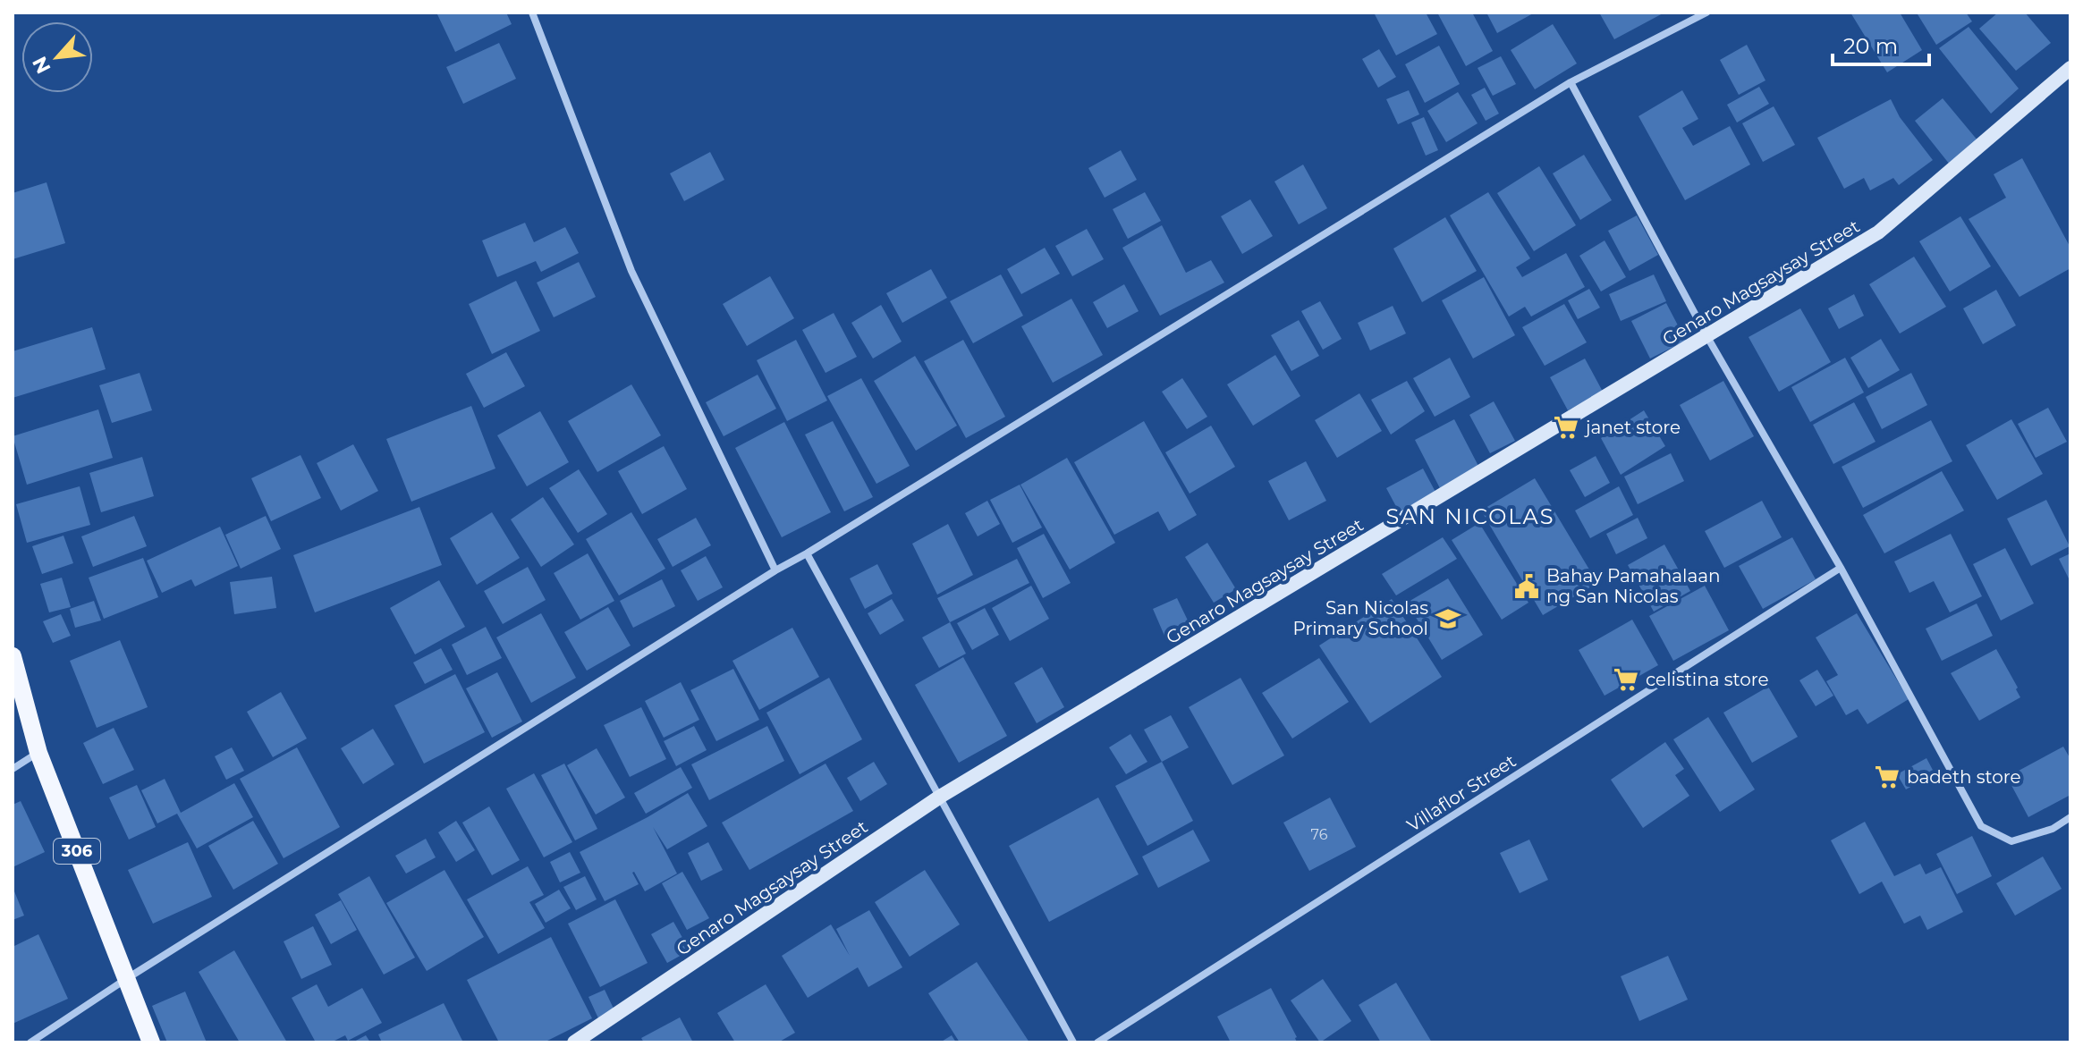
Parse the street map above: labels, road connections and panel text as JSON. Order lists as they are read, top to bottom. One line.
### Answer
{"streets":{"main road":["306"],"street":["Genaro Magsaysay Street","Villaflor Street"]},"districts":["SAN NICOLAS"],"places":{"supermarket":["janet store","celistina store","badeth store"],"public building":["Bahay Pamahalaan ng San Nicolas"],"school or university":["San Nicolas Primary School"]},"house_numbers":["76"],"scale_bar":"20 m","north":"bottom left"}
